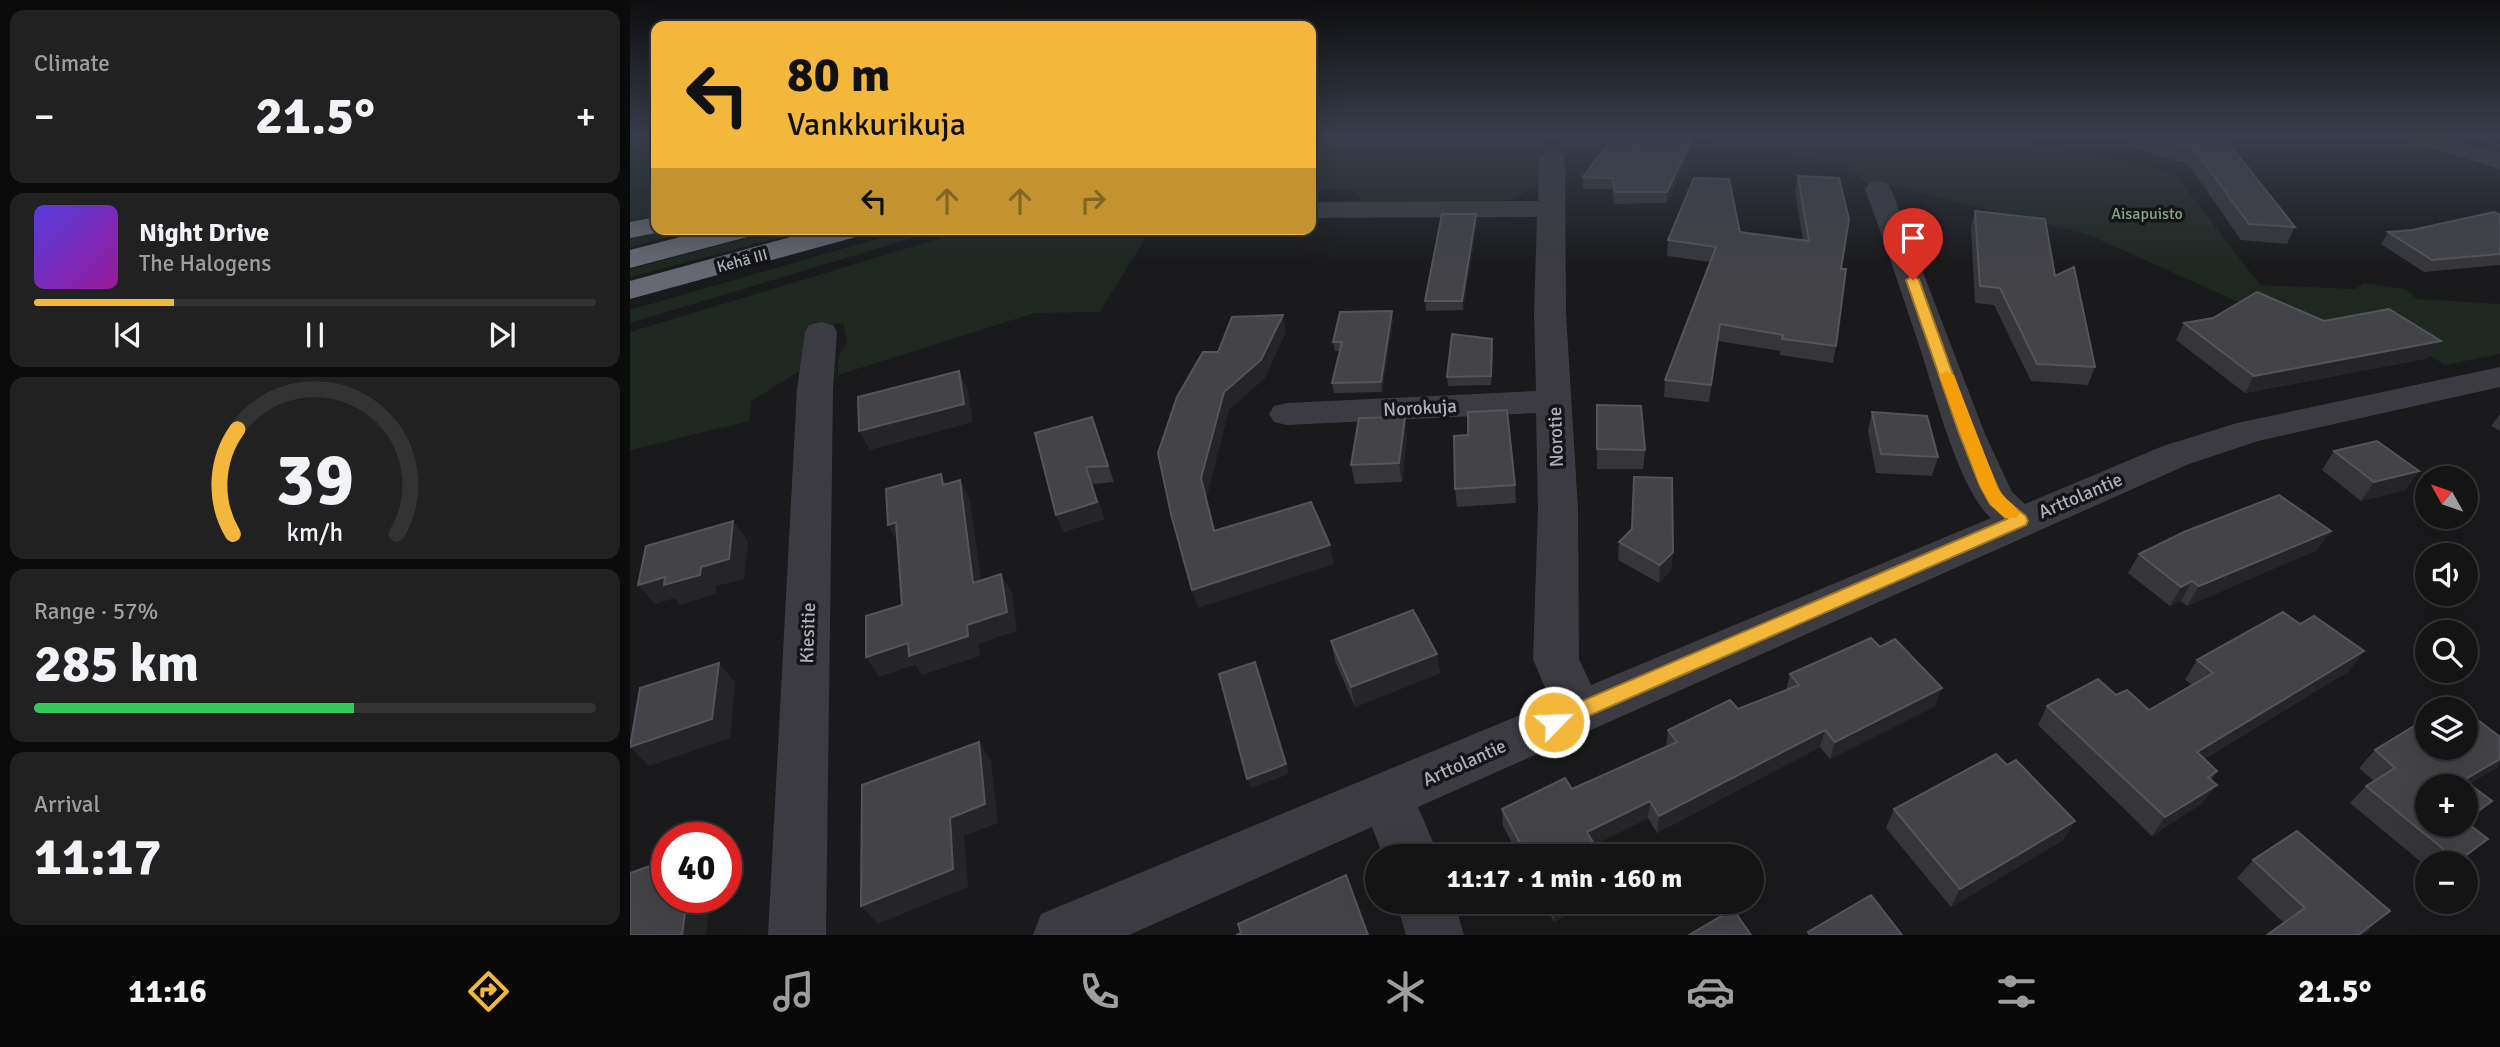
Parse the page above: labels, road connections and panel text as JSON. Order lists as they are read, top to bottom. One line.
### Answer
{"streets":{"highway":["Kehä III"],"street":["Norokuja","Norotie","Arttolantie","Kiesitie"]},"crossings":[["Norokuja","Norotie"],["Norotie","Arttolantie"]],"parks":["Aisapuisto"],"north":"top left","page":{"tile":["Climate",["Range · 57%","285 km"],["Arrival","11:17"]],"turn":["80 m","Vankkurikuja"],"heat":["−","21.5°","+"],"song":["Night Drive","The Halogens"],"map_buttons":["+","−"],"limit":"40","trip":"11:17 · 1 min · 160 m","tabs":["11:16","21.5°"],"gauge":["39","km/h"]}}
